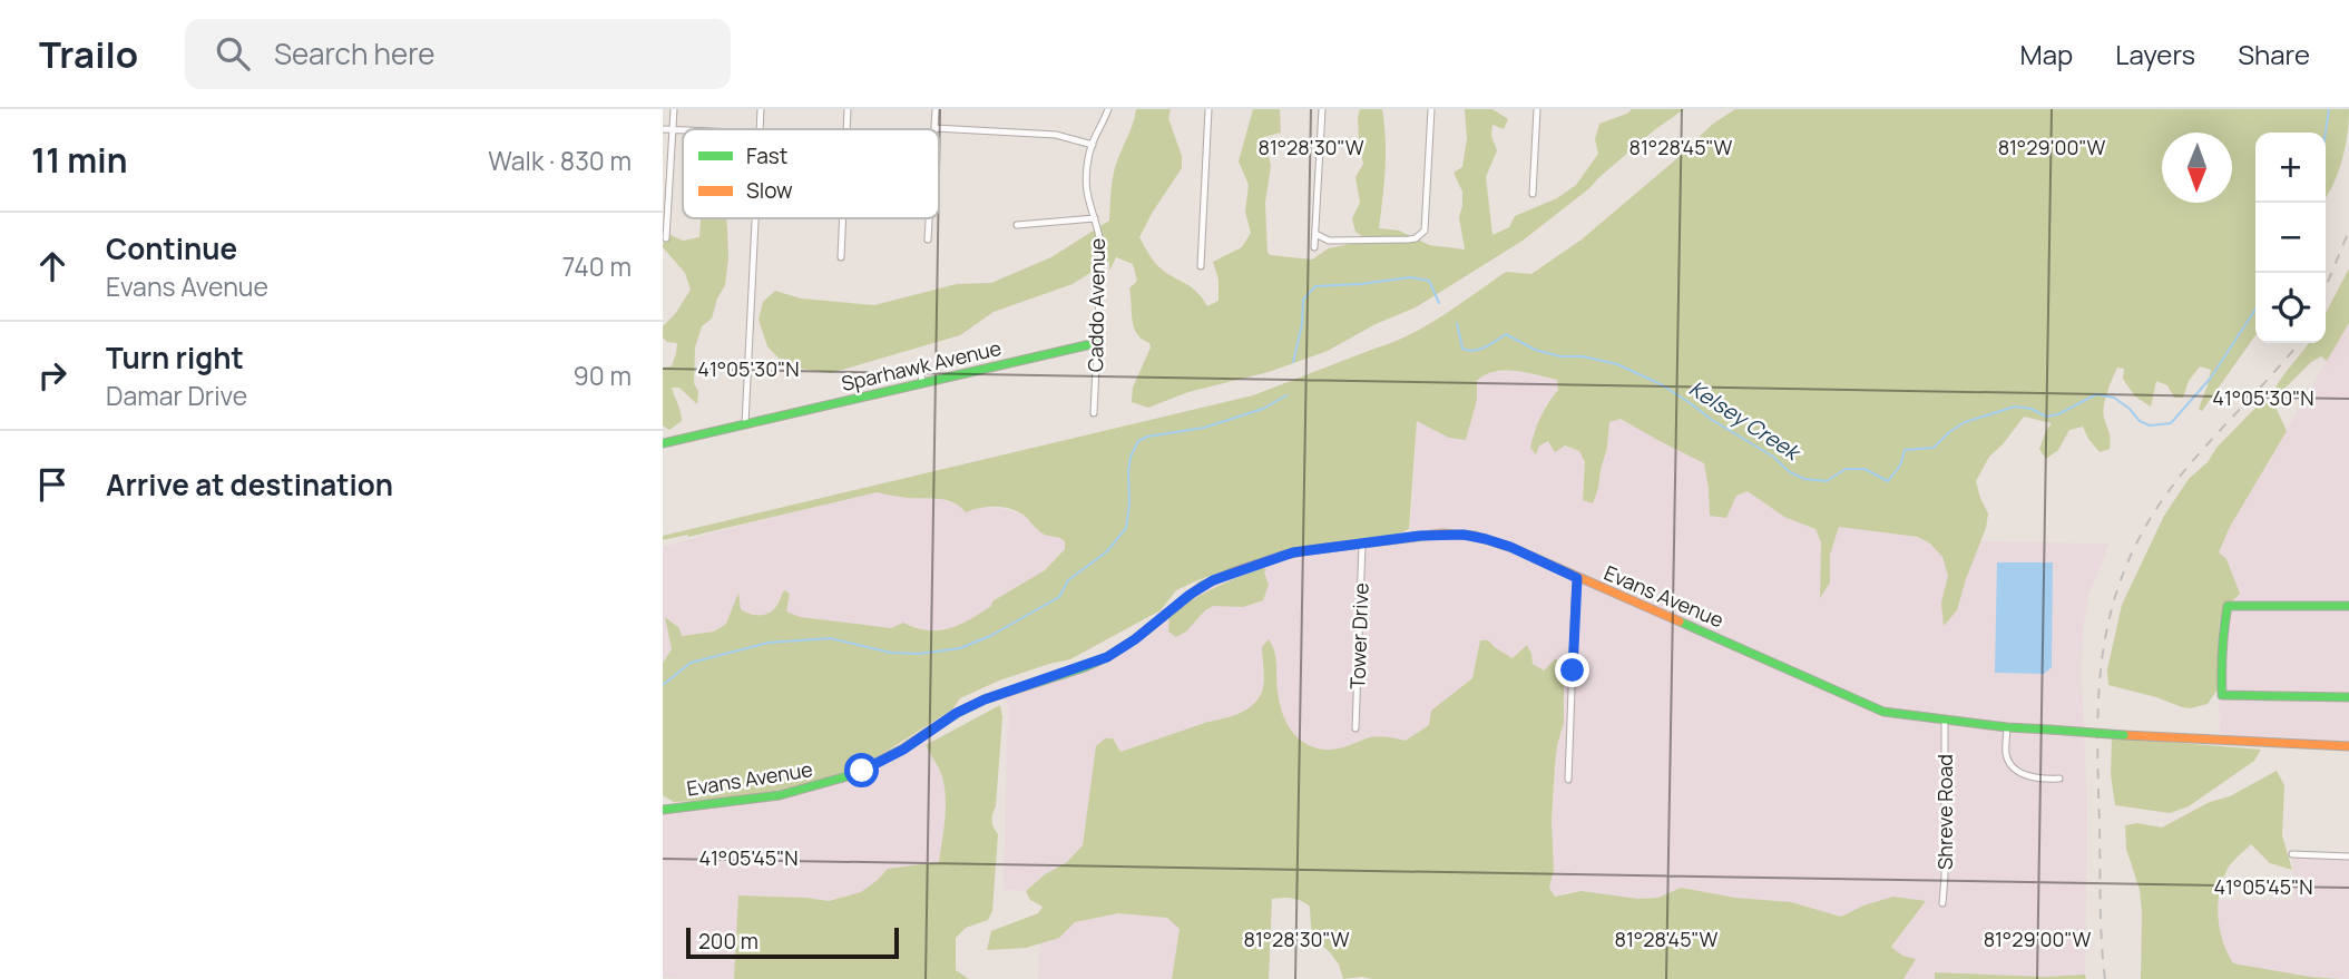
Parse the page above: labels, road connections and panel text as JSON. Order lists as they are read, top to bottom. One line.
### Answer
{"streets":{"street":["Caddo Avenue","Sparhawk Avenue","Evans Avenue","Tower Drive","Shreve Road"]},"crossings":[["Caddo Avenue","Sparhawk Avenue"],["Evans Avenue","Tower Drive"],["Evans Avenue","Shreve Road"]],"water":["Kelsey Creek"],"legend":["Fast","Slow"],"scale_bar":"200 m","north":"bottom","page":{"header":"Trailo","search":"Search here","nav":["Map","Layers","Share"],"heading":["11 min","Walk · 830 m"],"map_buttons":["+","−"],"list":[["Continue","Evans Avenue","740 m"],["Turn right","Damar Drive","90 m"],"Arrive at destination"],"scale":"200 m"},"coordinates":["81°28'30\"W","81°28'45\"W","81°29'00\"W","41°05'30\"N","41°05'45\"N"]}
